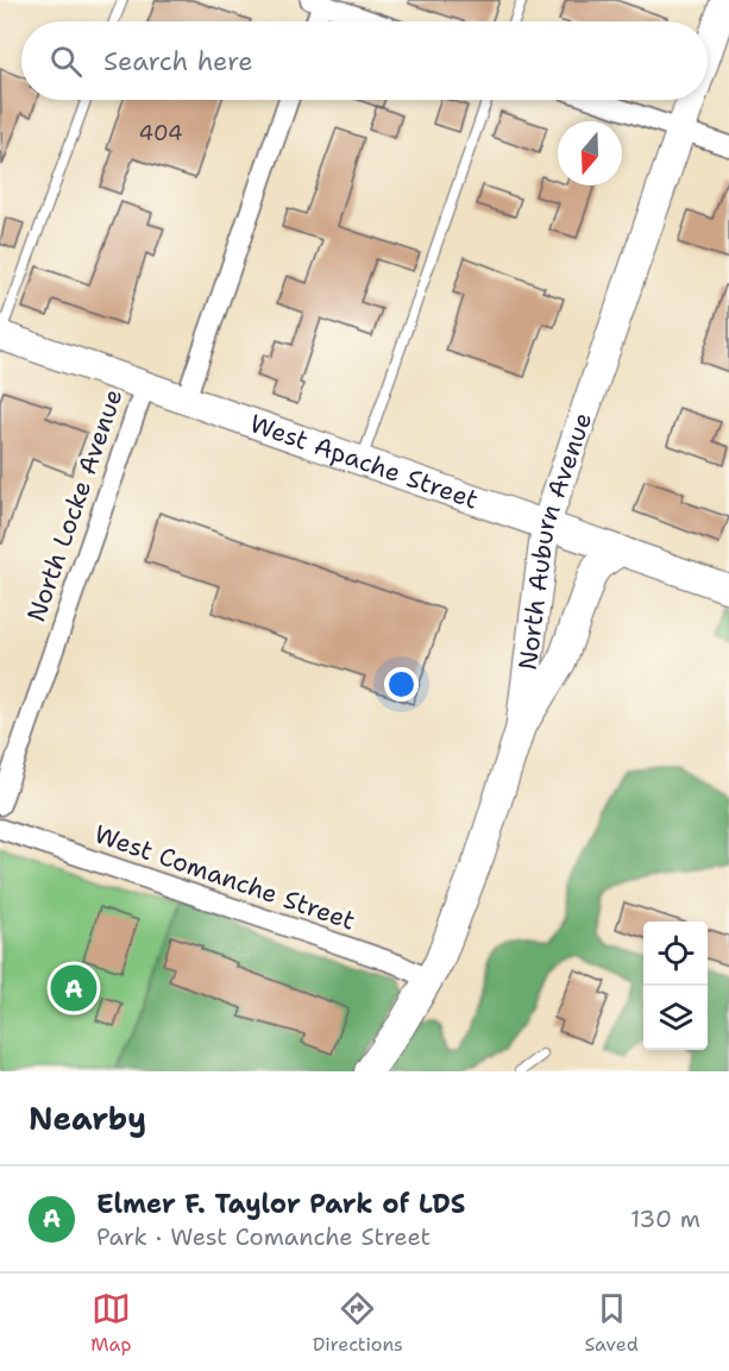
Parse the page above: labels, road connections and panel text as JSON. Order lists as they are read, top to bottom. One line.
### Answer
{"streets":{"main road":["West Apache Street","North Auburn Avenue"],"street":["North Locke Avenue","West Comanche Street"]},"crossings":[["West Apache Street","North Locke Avenue"],["West Apache Street","North Auburn Avenue"],["North Auburn Avenue","West Comanche Street"]],"house_numbers":["404"],"north":"bottom","page":{"search":"Search here","pins":"A","heading":"Nearby","list":[{"mark":"A","name":"Elmer F. Taylor Park of LDS","note":"Park · West Comanche Street","value":"130 m"}],"nav":["Map","Directions","Saved"]}}
